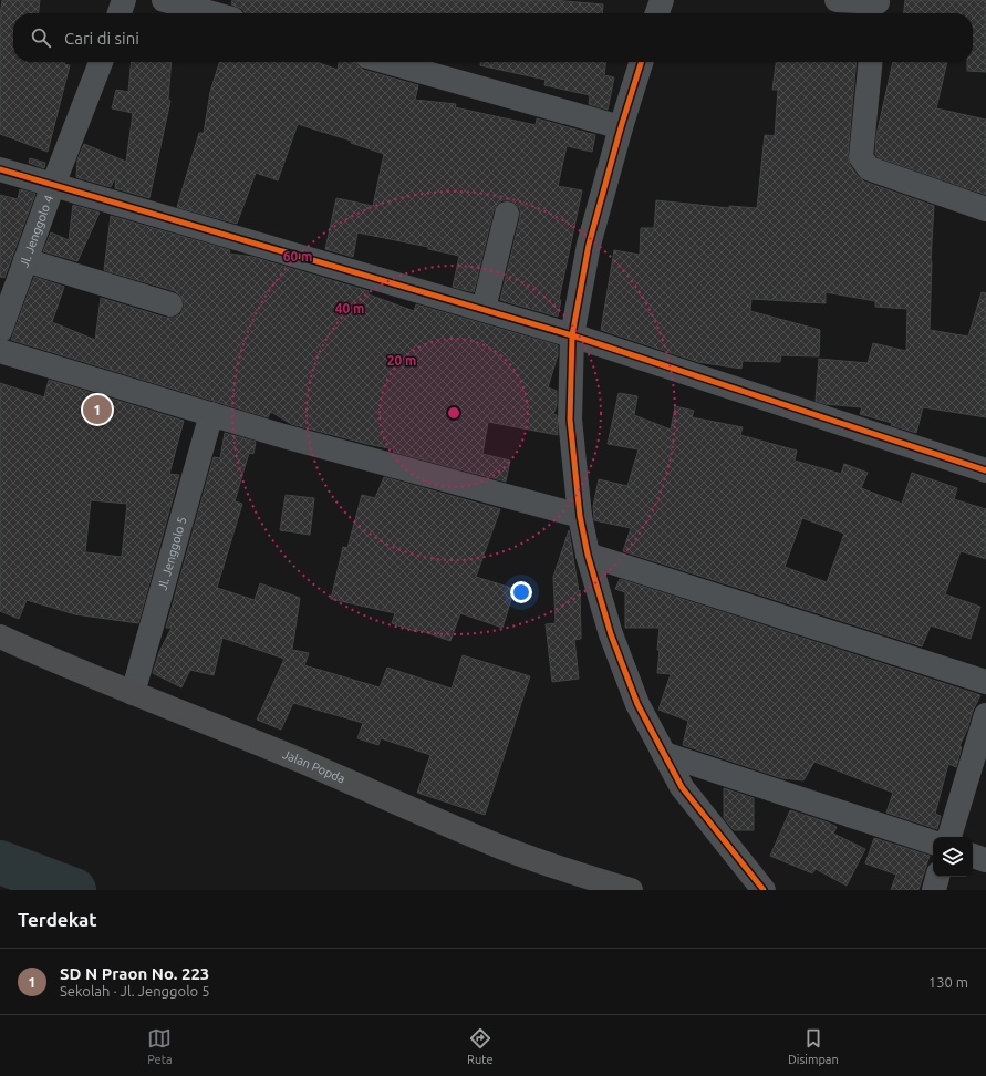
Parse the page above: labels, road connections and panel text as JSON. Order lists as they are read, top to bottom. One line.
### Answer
{"streets":{"main road":["Jalan Popda"],"street":["Jl. Jenggolo 4","Jl. Jenggolo 5"]},"crossings":[["Jl. Jenggolo 5","Jalan Popda"]],"page":{"search":"Cari di sini","pins":"1","heading":"Terdekat","list":[{"mark":"1","name":"SD N Praon No. 223","note":"Sekolah · Jl. Jenggolo 5","value":"130 m"}],"nav":["Peta","Rute","Disimpan"]},"rings":["60 m","40 m","20 m"]}
